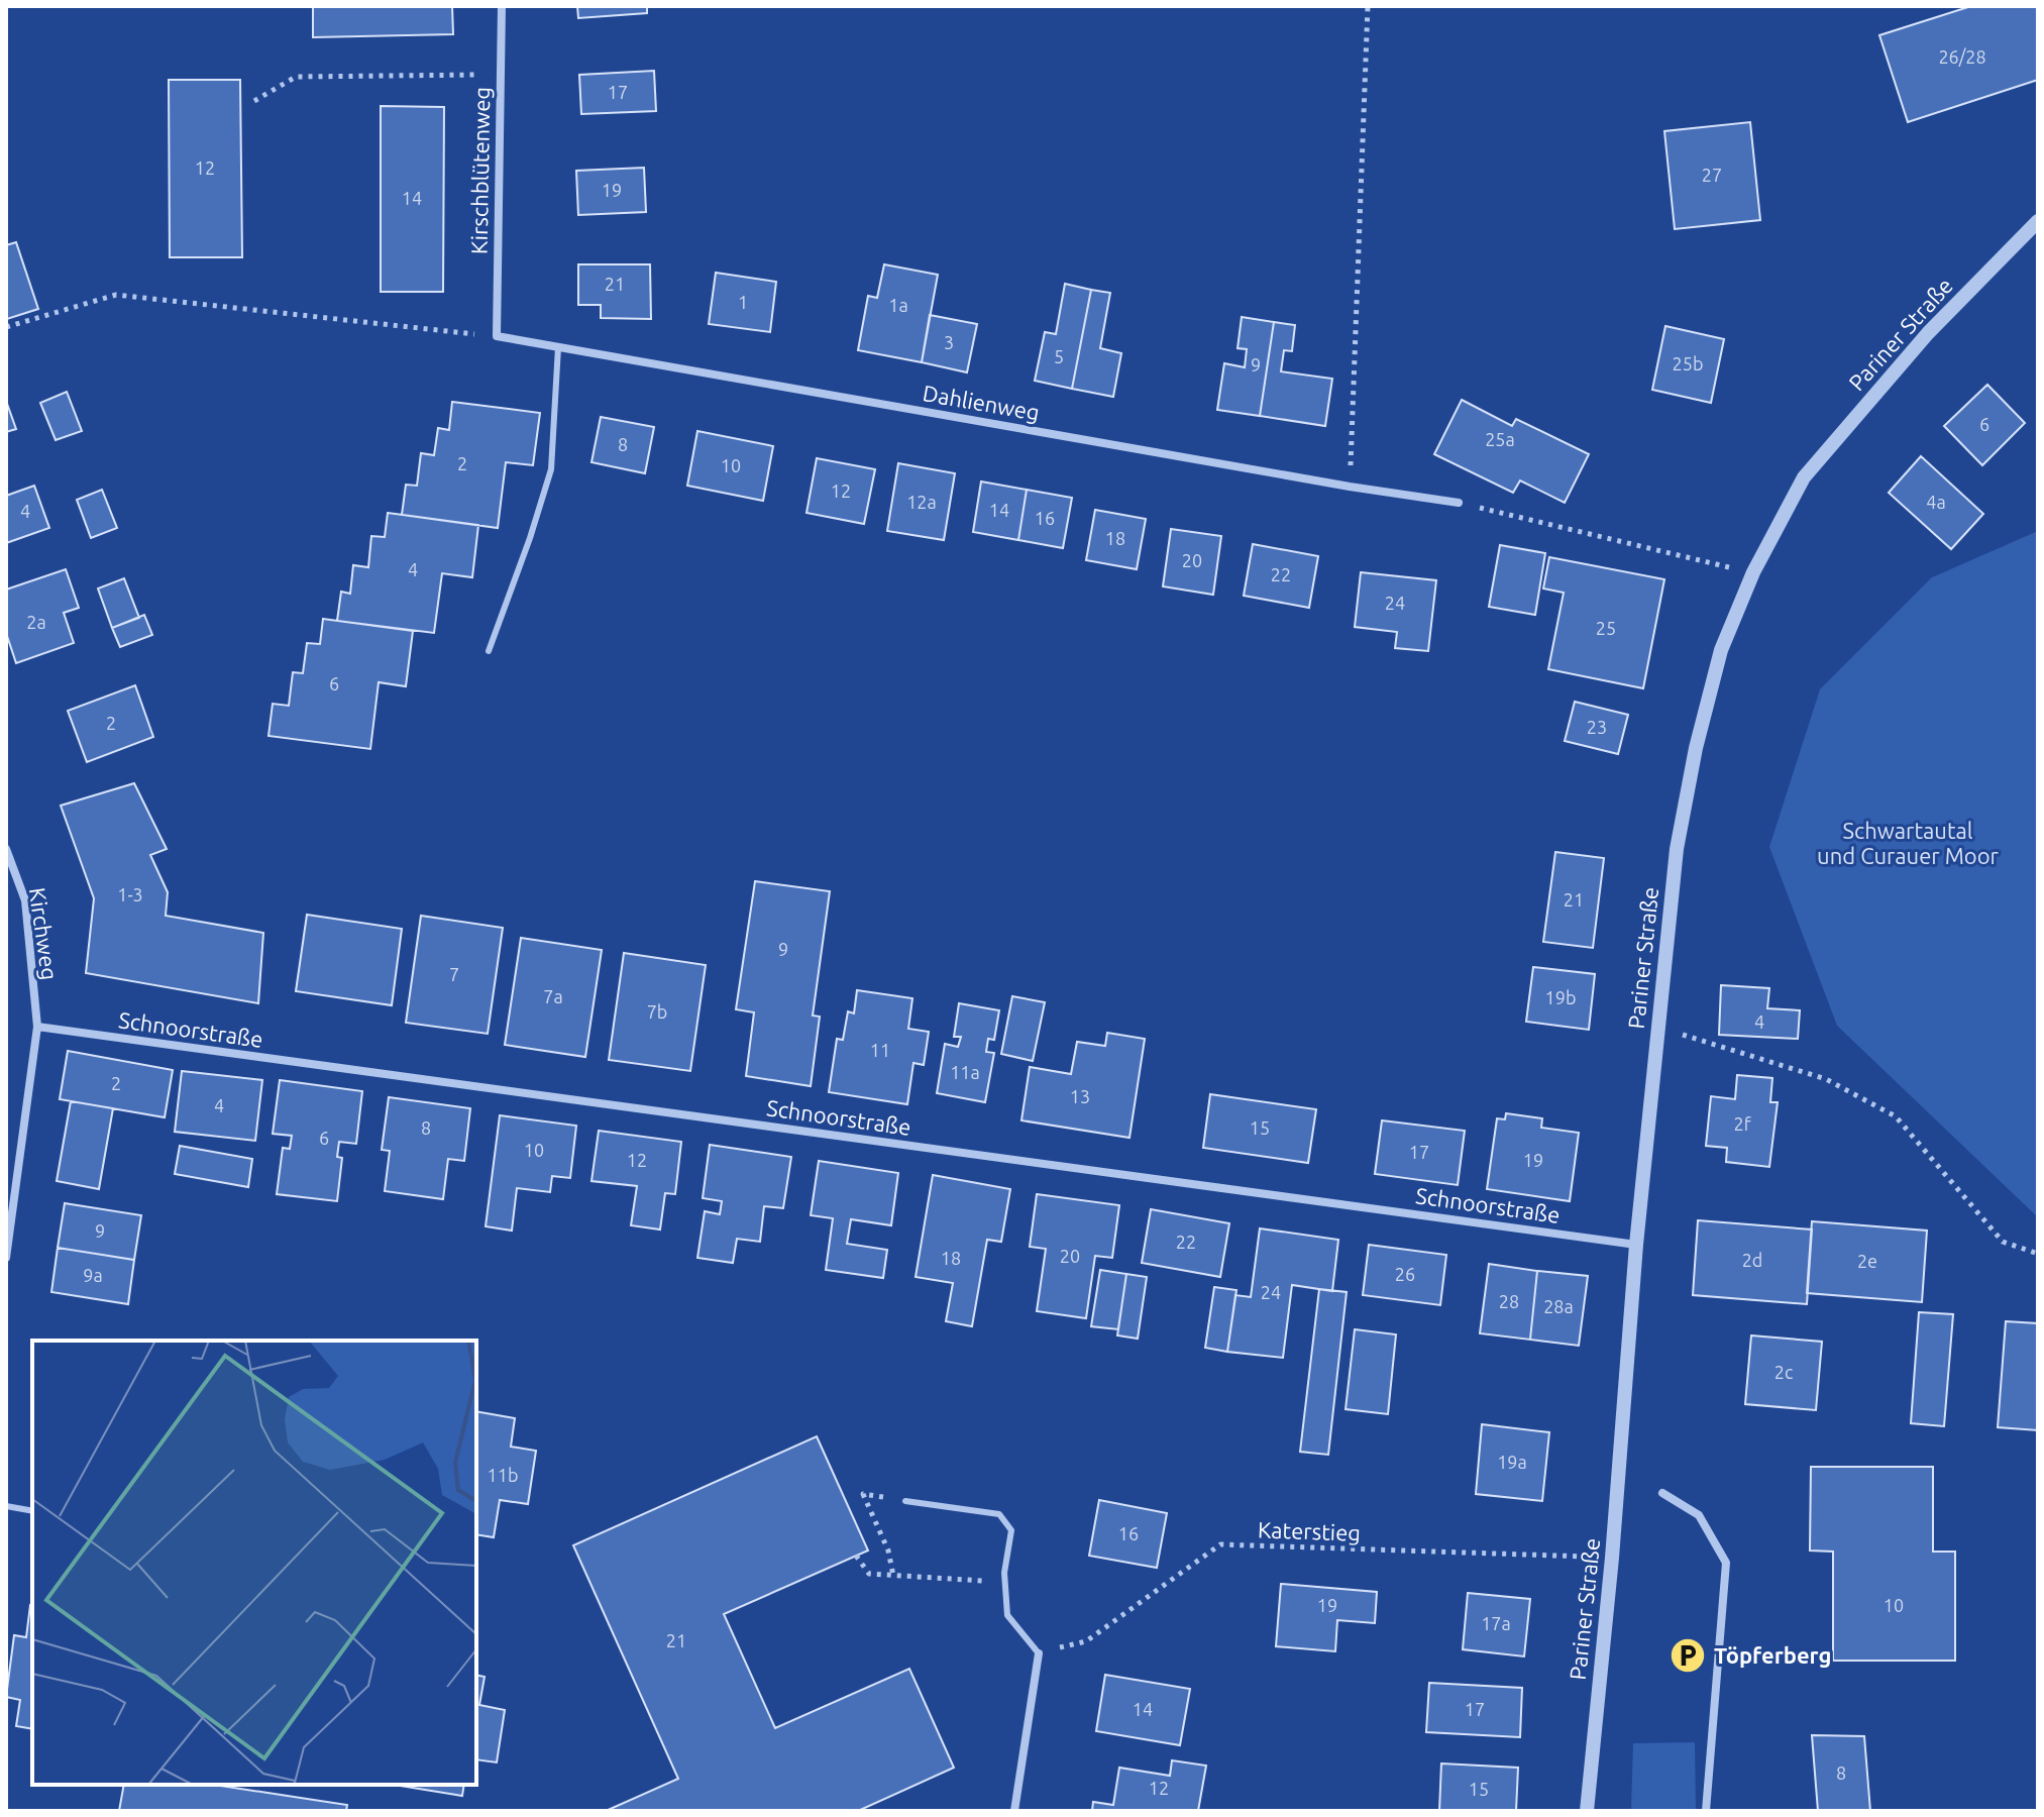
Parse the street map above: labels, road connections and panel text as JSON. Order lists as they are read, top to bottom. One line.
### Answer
{"streets":{"street":["Kirschblütenweg","Pariner Straße","Dahlienweg","Kirchweg","Schnoorstraße"],"path":["Katerstieg"]},"crossings":[["Kirschblütenweg","Dahlienweg"],["Pariner Straße","Schnoorstraße"],["Pariner Straße","Katerstieg"],["Kirchweg","Schnoorstraße"]],"parks":["Schwartautal und Curauer Moor"],"places":{"parking":["Töpferberg"]},"house_numbers":["26/28","17","12","27","19","14","21","1","1a","3","5","25b","9","6","25a","8","2","10","12","12a","4a","14","4","16","18","20","4","22","24","2a","25","6","2","23","1-3","21","9","7","7a","19b","7b","4","11","11a","2","13","4","2f","8","15","6","10","17","12","19","9","22","20","18","2d","2e","26","9a","24","28","28a","2c","19a","11b","16","19","10","17a","21","14","17","8","12","15"]}
